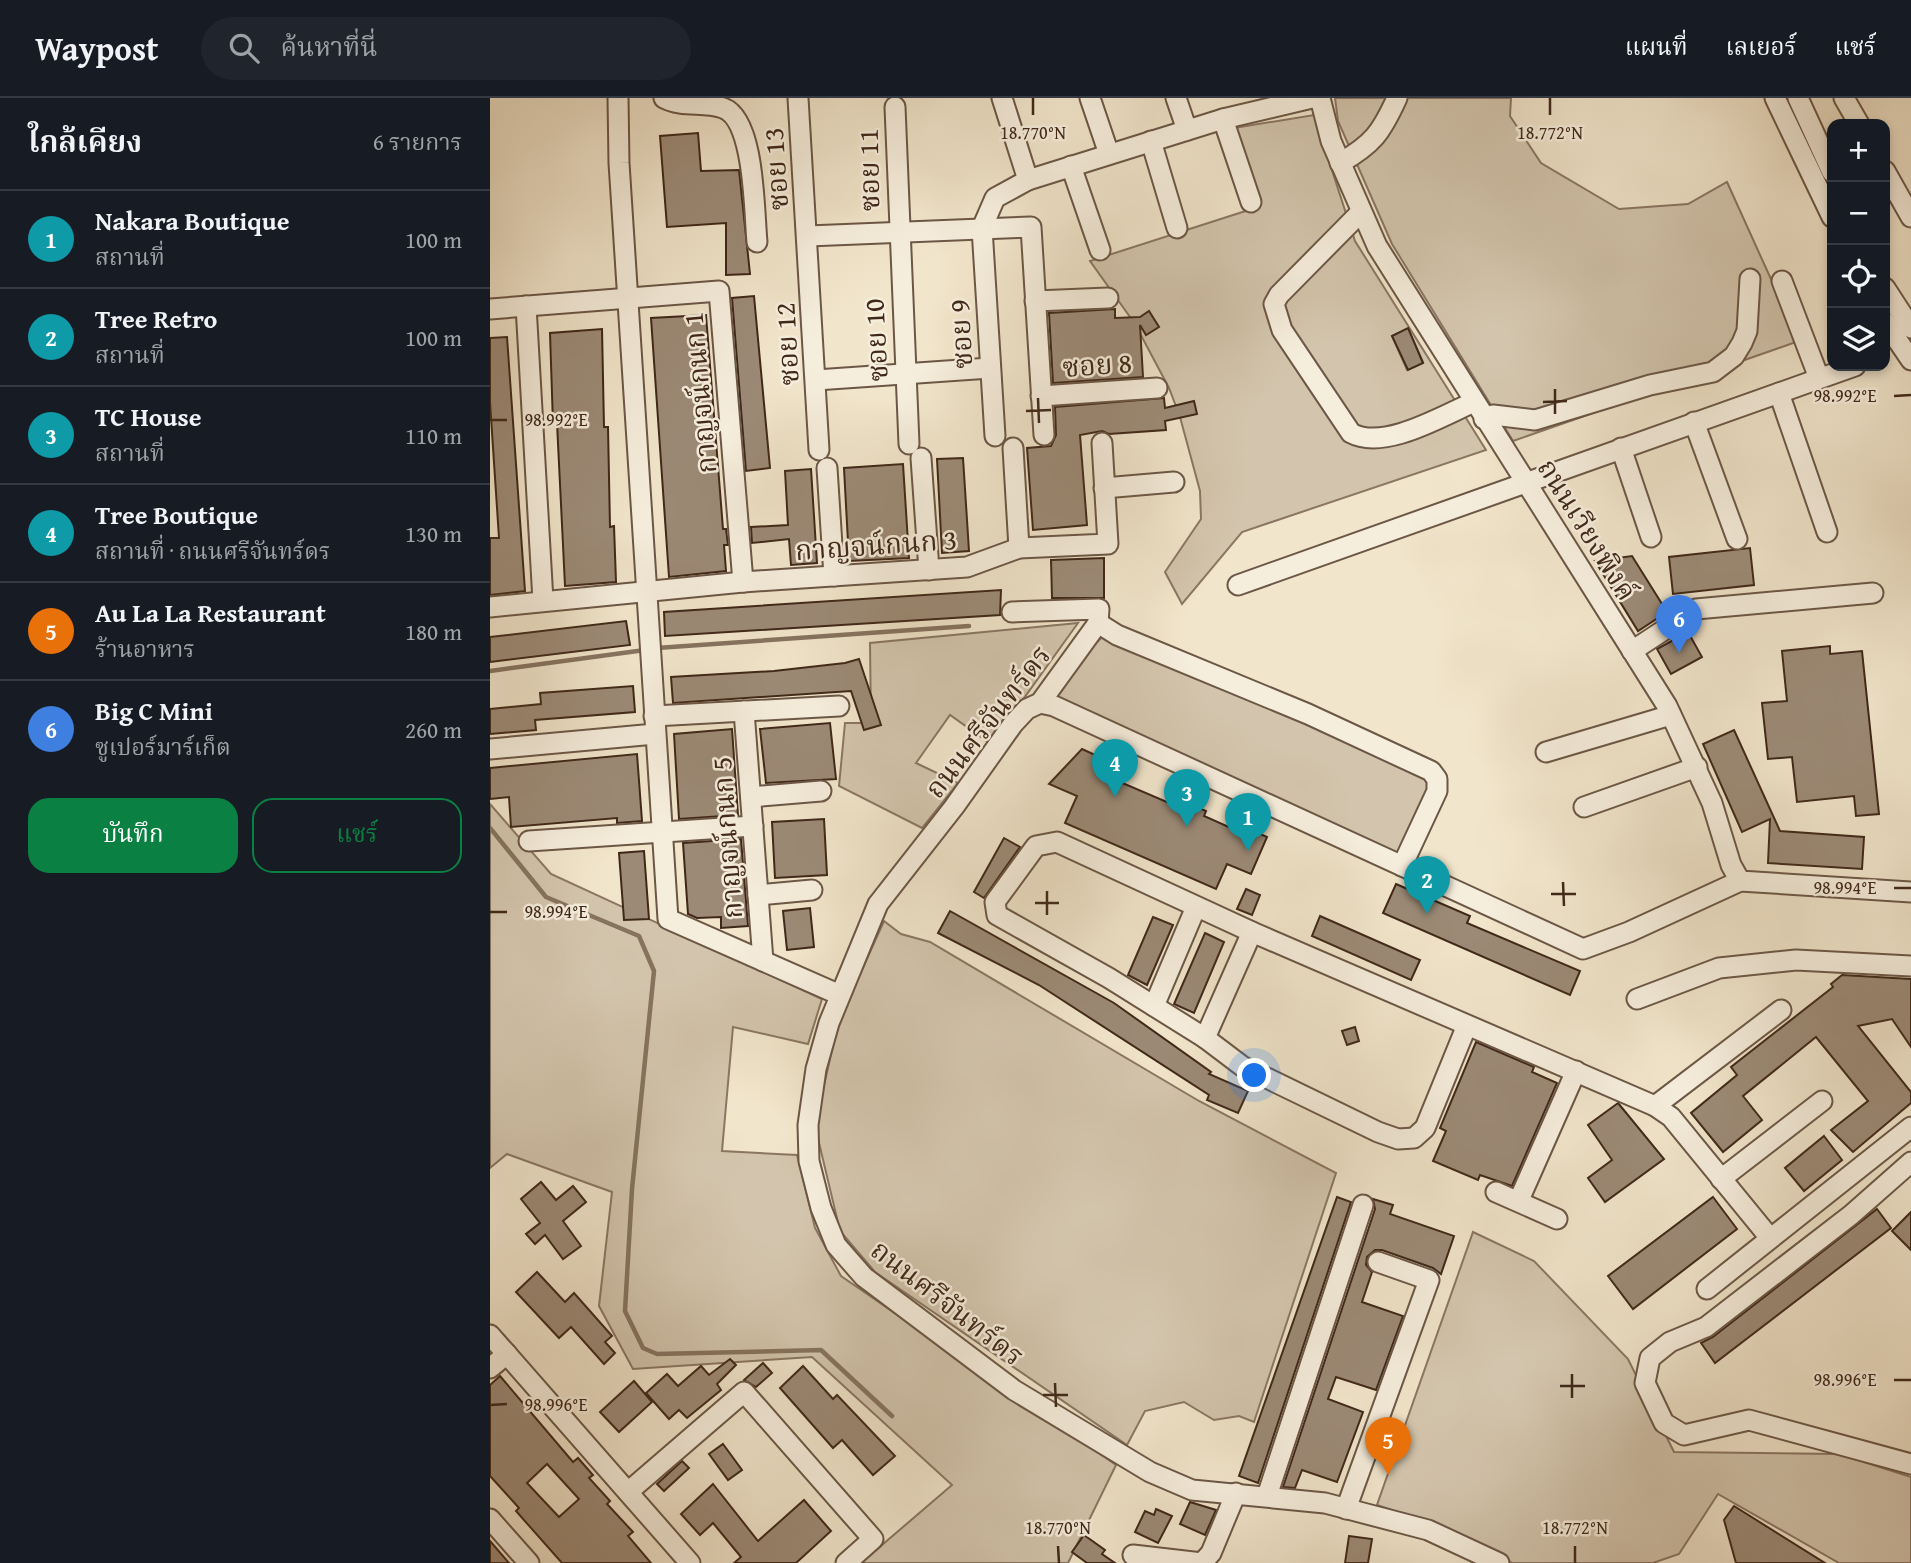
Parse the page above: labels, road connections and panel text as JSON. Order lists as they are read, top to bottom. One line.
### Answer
{"streets":{"street":["ซอย 13","ซอย 11","ซอย 9","ซอย 10","ซอย 12","ซอย 8","กาญจน์กนก 1","ถนนเวียงพิงค์","กาญจน์กนก 3","ถนนศรีจันทร์ดร","กาญจน์กนก 5"]},"crossings":[["ซอย 13","ซอย 12"],["ซอย 11","ซอย 10"],["ซอย 9","ซอย 8"],["ซอย 10","กาญจน์กนก 3"],["ซอย 12","กาญจน์กนก 3"],["กาญจน์กนก 1","กาญจน์กนก 3"]],"page":{"header":"Waypost","search":"ค้นหาที่นี่","nav":["แผนที่","เลเยอร์","แชร์"],"heading":["ใกล้เคียง","6 รายการ"],"map_buttons":["+","−"],"list":[{"mark":"1","name":"Nakara Boutique","note":"สถานที่","value":"100 m"},{"mark":"2","name":"Tree Retro","note":"สถานที่","value":"100 m"},{"mark":"3","name":"TC House","note":"สถานที่","value":"110 m"},{"mark":"4","name":"Tree Boutique","note":"สถานที่ · ถนนศรีจันทร์ดร","value":"130 m"},{"mark":"5","name":"Au La La Restaurant","note":"ร้านอาหาร","value":"180 m"},{"mark":"6","name":"Big C Mini","note":"ซูเปอร์มาร์เก็ต","value":"260 m"}],"pins":["6","4","3","1","2","5"],"buttons":["บันทึก","แชร์"]},"coordinates":["18.770°N","18.772°N","98.992°E","98.994°E","98.996°E"]}
